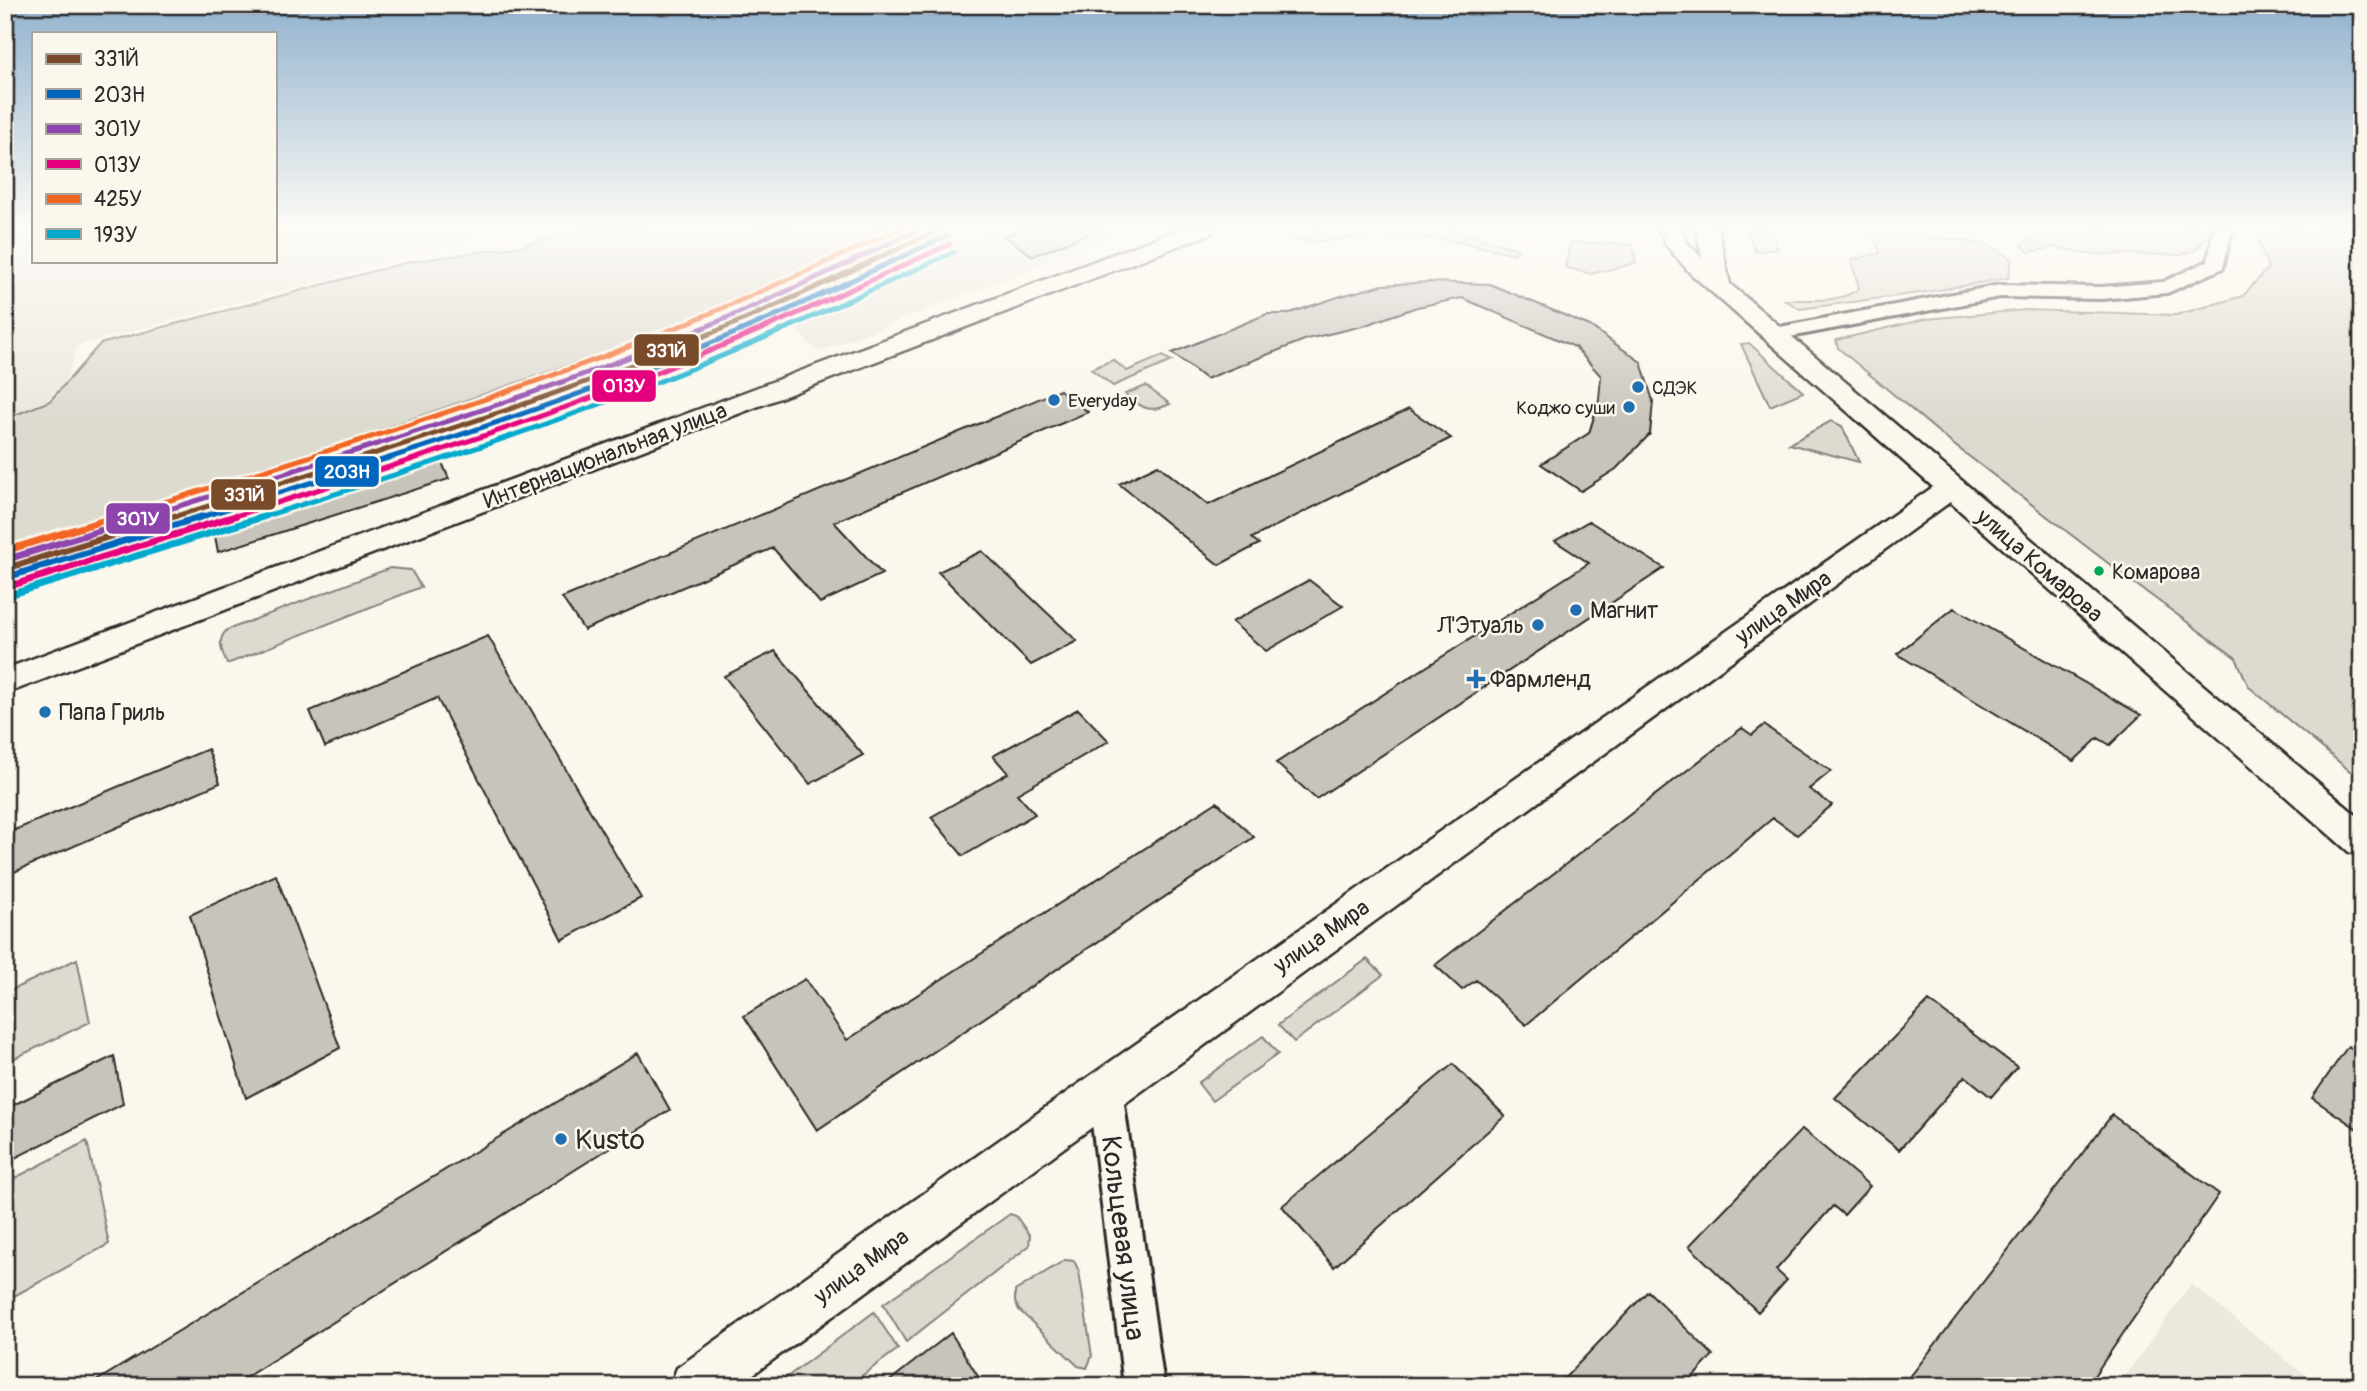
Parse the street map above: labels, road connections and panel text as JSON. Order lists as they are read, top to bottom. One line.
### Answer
{"streets":{"main road":["Интернациональная улица","улица Комарова","улица Мира"],"street":["Кольцевая улица"]},"crossings":[["улица Комарова","улица Мира"],["улица Мира","Кольцевая улица"]],"places":{"other":["СДЭК","Everyday","Коджо суши","Комарова","Магнит","Л'Этуаль","Папа Гриль","Kusto"],"health":["Фармленд"]},"lines":["transit line 331Й","transit line 203Н","transit line 301У","transit line 013У","transit line 425У","transit line 193У"],"legend":["331Й","203Н","301У","013У","425У","193У"]}
